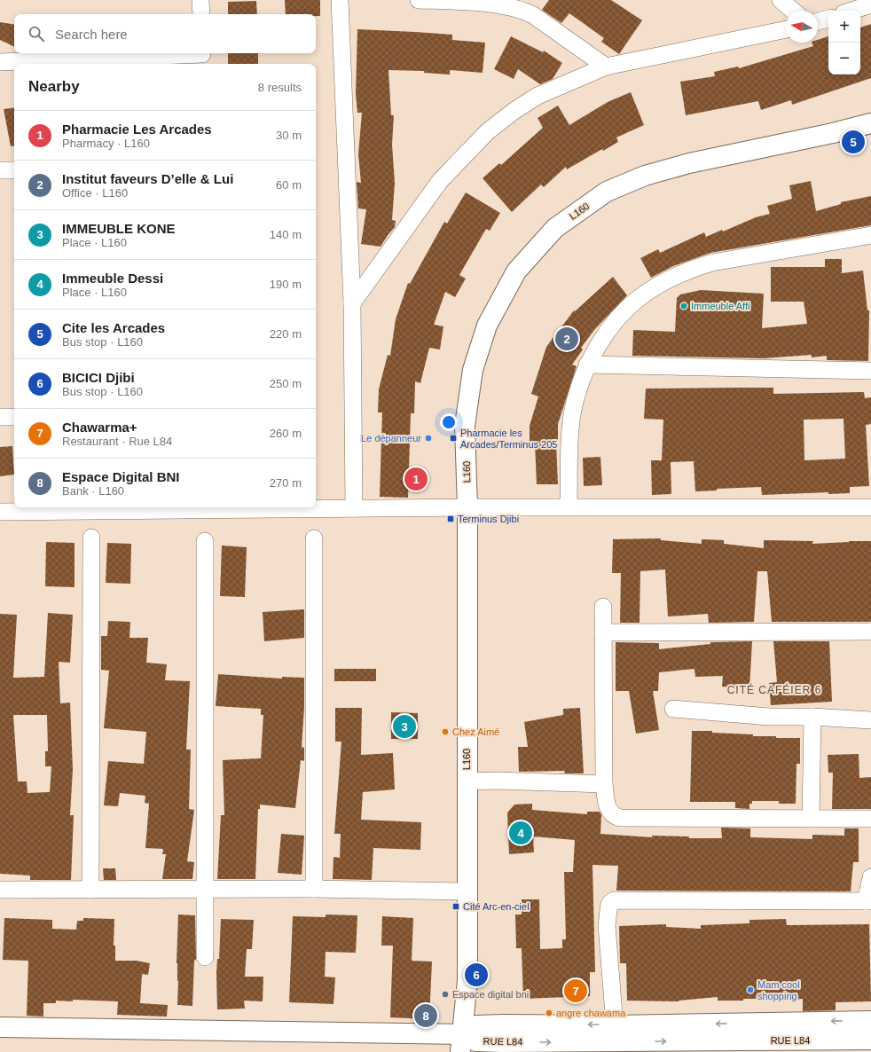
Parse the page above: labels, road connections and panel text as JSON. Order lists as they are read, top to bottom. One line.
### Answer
{"streets":{"street":["L160","RUE L84"]},"crossings":[["L160","RUE L84"]],"districts":["CITÉ CAFÉIER 6"],"places":{"other":["Immeuble Affi","Le dépanneur","Chez Aimé","Mam cool shopping","Espace digital bni","angre chawama"],"transit":["Pharmacie les Arcades/Terminus 205","Terminus Djibi","Cité Arc-en-ciel"]},"north":"left","page":{"map_buttons":["+","−"],"search":"Search here","heading":["Nearby","8 results"],"list":[{"mark":"1","name":"Pharmacie Les Arcades","note":"Pharmacy · L160","value":"30 m"},{"mark":"2","name":"Institut faveurs D’elle & Lui","note":"Office · L160","value":"60 m"},{"mark":"3","name":"IMMEUBLE KONE","note":"Place · L160","value":"140 m"},{"mark":"4","name":"Immeuble Dessi","note":"Place · L160","value":"190 m"},{"mark":"5","name":"Cite les Arcades","note":"Bus stop · L160","value":"220 m"},{"mark":"6","name":"BICICI Djibi","note":"Bus stop · L160","value":"250 m"},{"mark":"7","name":"Chawarma+","note":"Restaurant · Rue L84","value":"260 m"},{"mark":"8","name":"Espace Digital BNI","note":"Bank · L160","value":"270 m"}],"pins":["5","2","1","3","4","6","7","8"]}}
